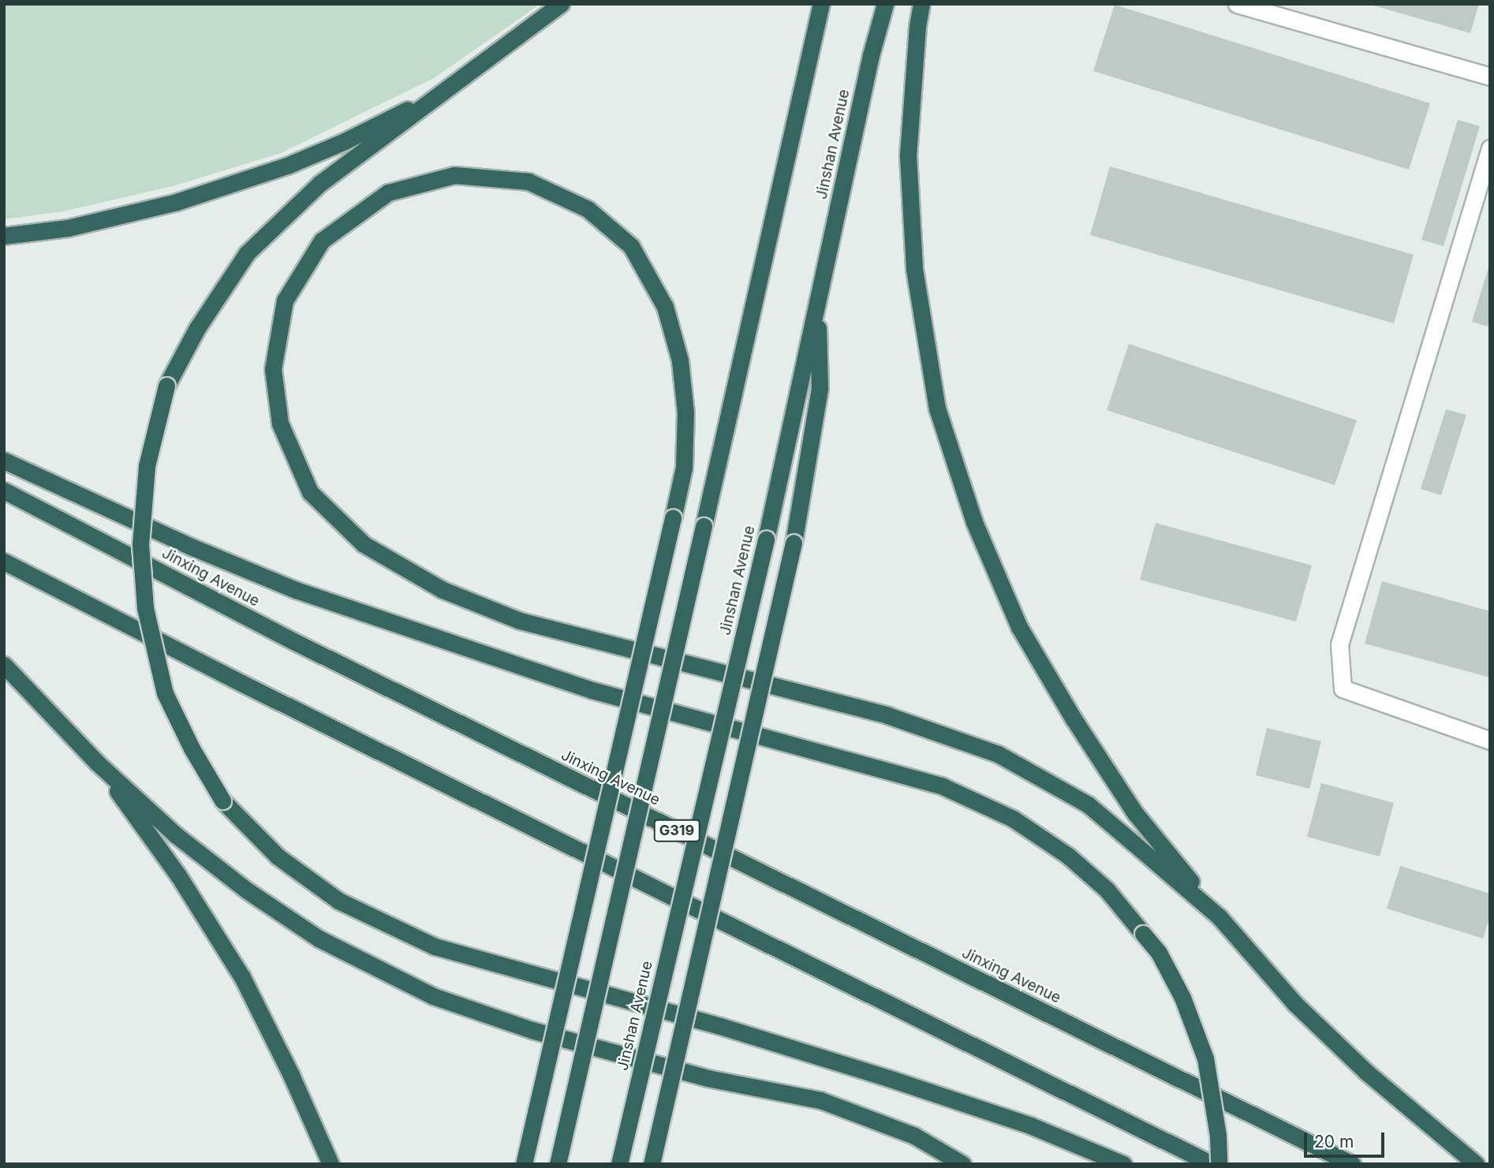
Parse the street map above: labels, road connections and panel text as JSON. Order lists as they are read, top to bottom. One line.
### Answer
{"streets":{"highway":["Jinshan Avenue","Jinxing Avenue","G319"]},"scale_bar":"20 m"}
